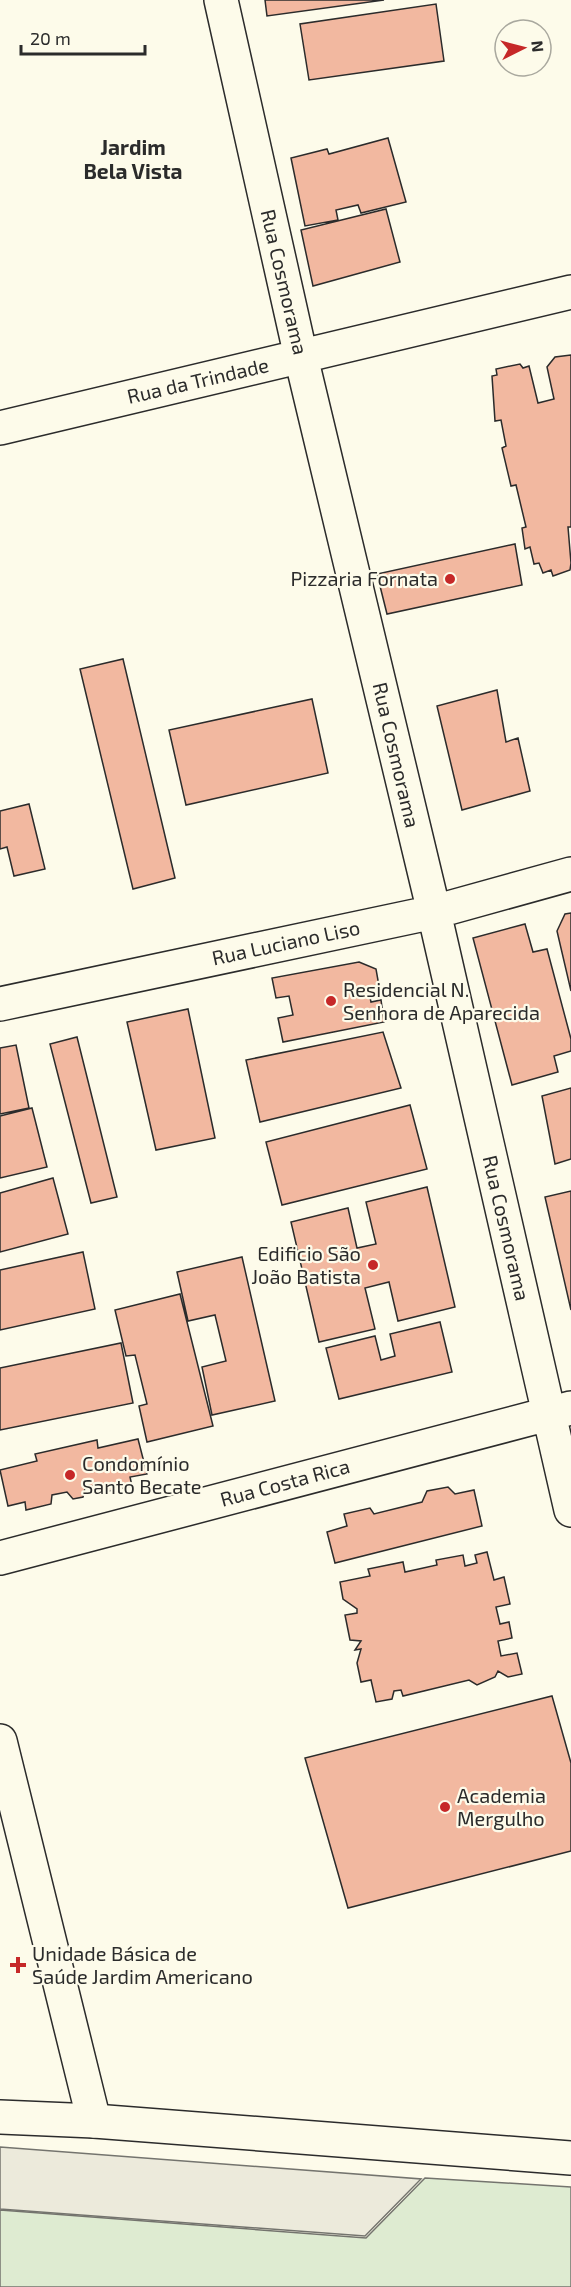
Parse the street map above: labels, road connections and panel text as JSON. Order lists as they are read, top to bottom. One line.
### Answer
{"streets":{"street":["Rua Cosmorama","Rua da Trindade","Rua Luciano Liso","Rua Costa Rica"]},"crossings":[["Rua Cosmorama","Rua da Trindade"],["Rua Cosmorama","Rua Luciano Liso"],["Rua Cosmorama","Rua Costa Rica"]],"districts":["Jardim Bela Vista"],"places":{"other":["Pizzaria Fornata","Residencial N. Senhora de Aparecida","Edificio São João Batista","Condomínio Santo Becate","Academia Mergulho"],"health":["Unidade Básica de Saúde Jardim Americano"]},"scale_bar":"20 m","north":"right"}
